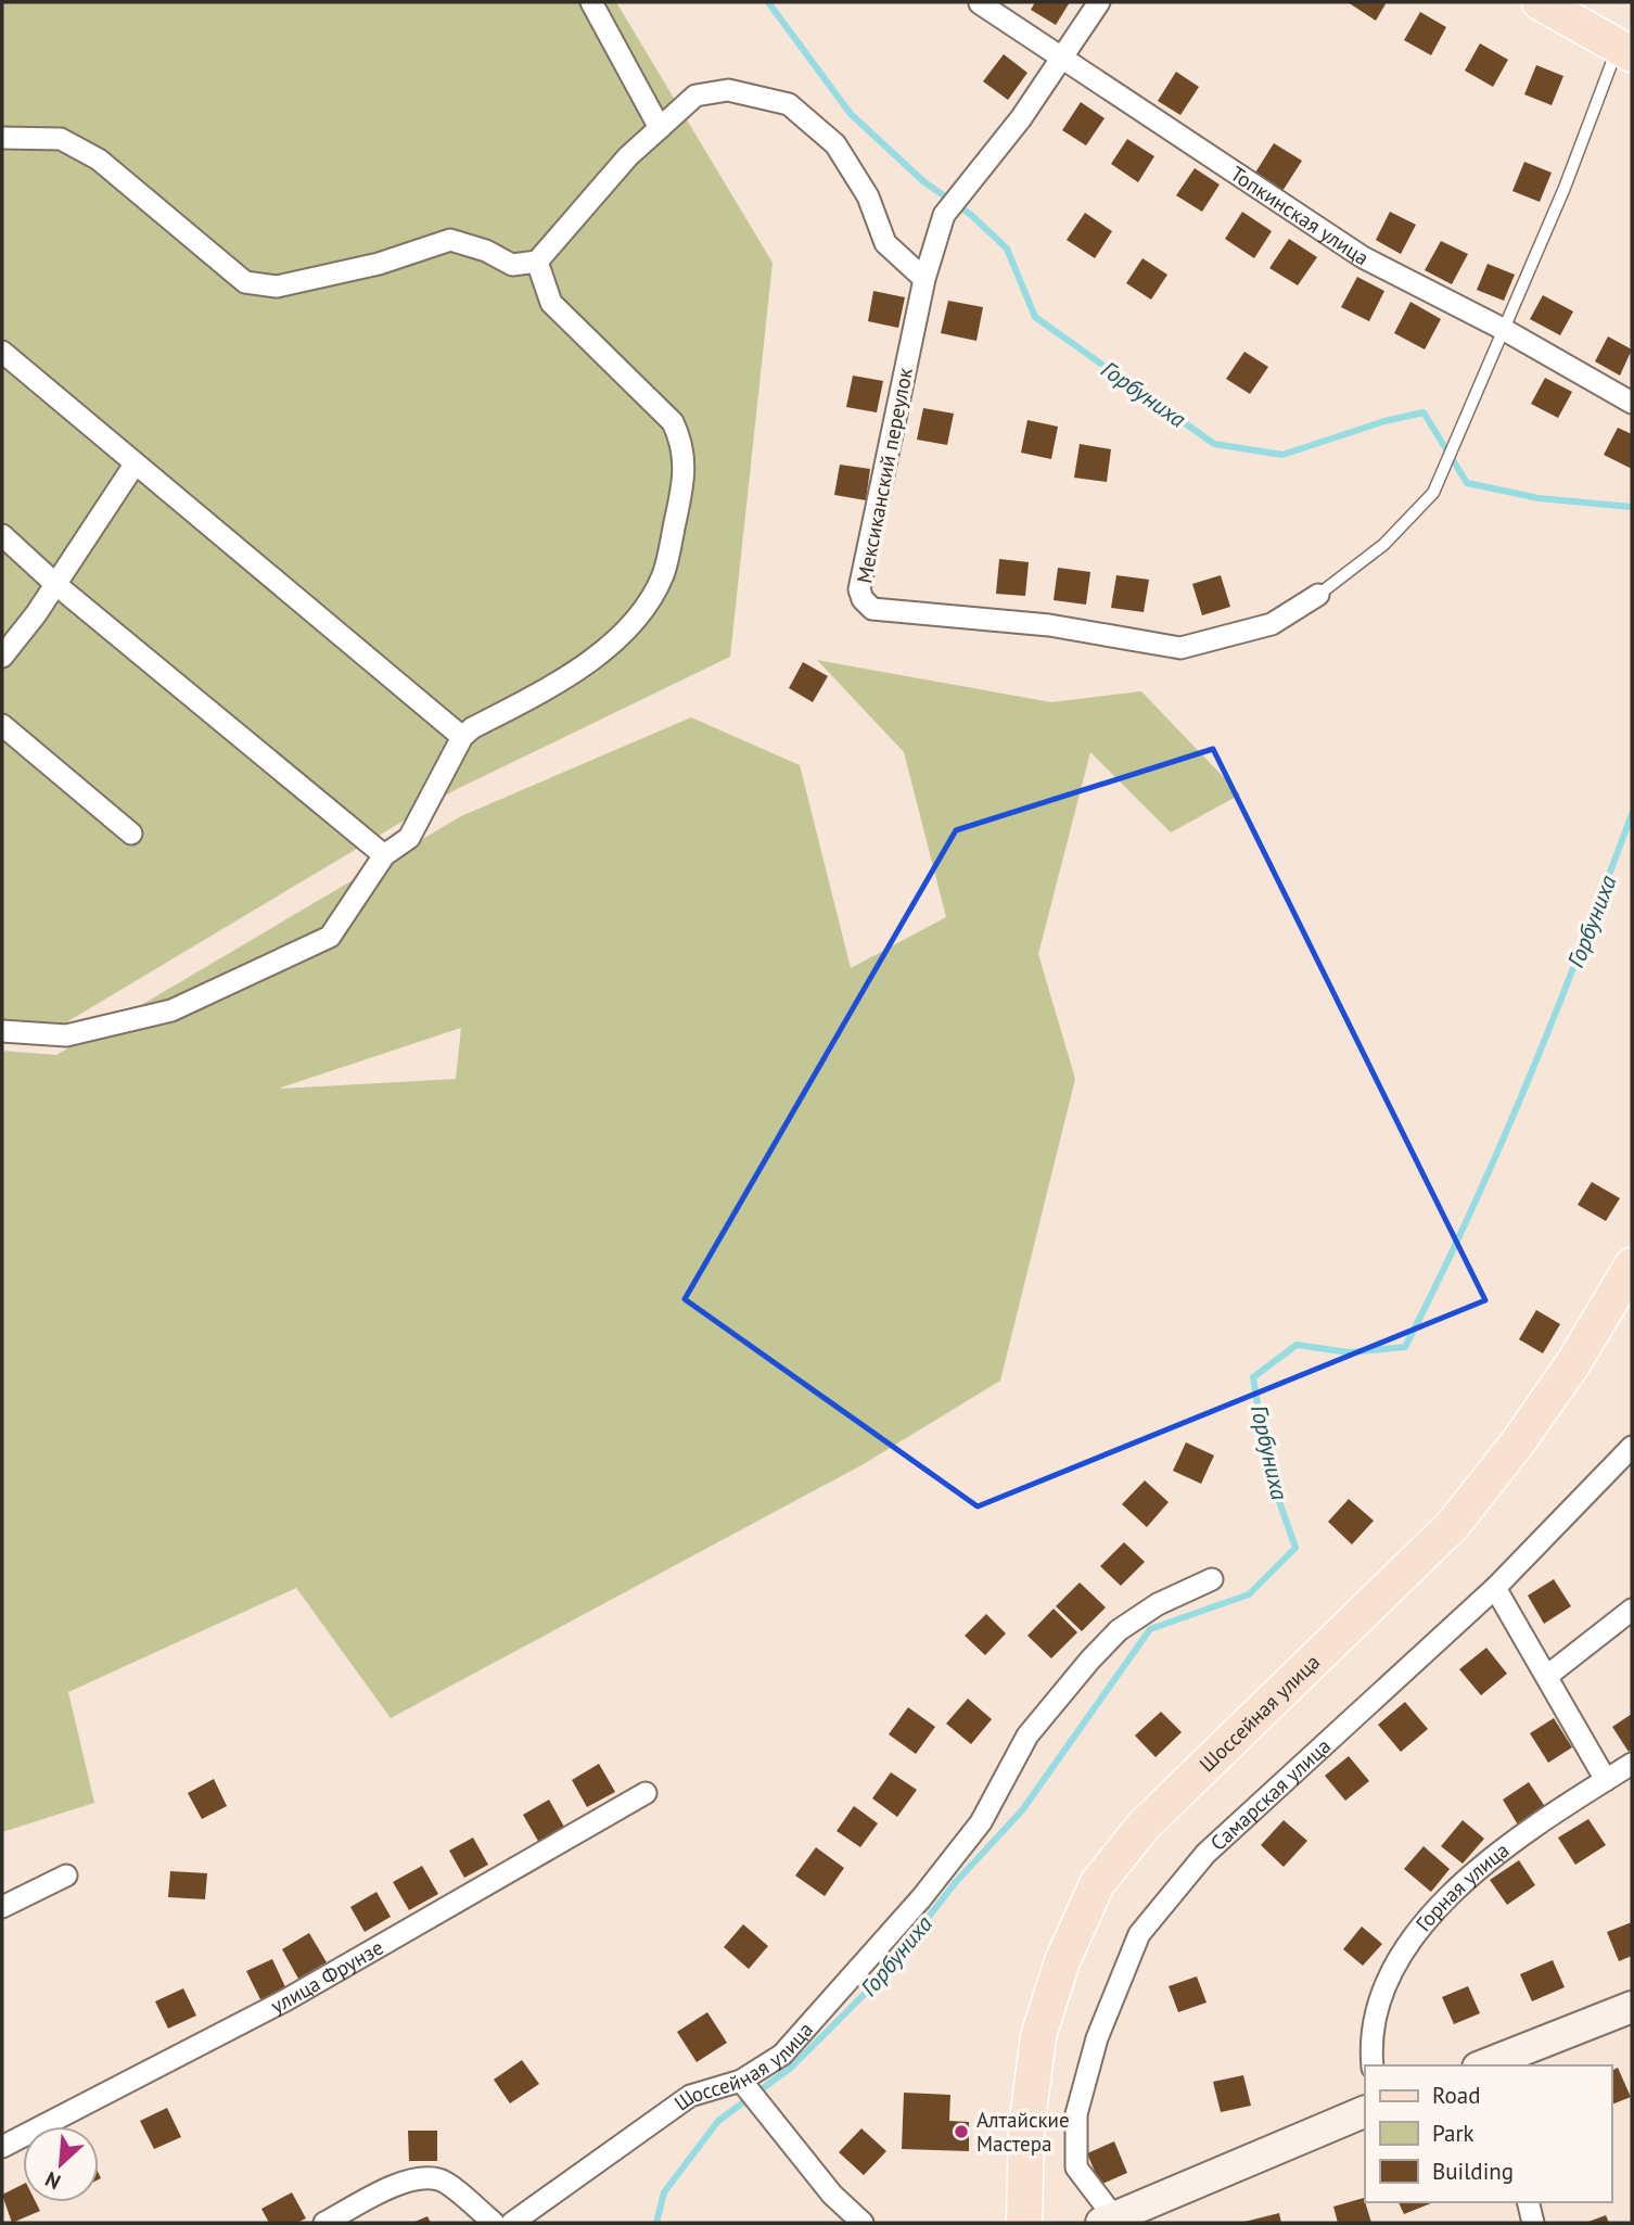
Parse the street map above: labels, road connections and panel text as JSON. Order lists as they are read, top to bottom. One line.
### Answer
{"streets":{"main road":["Шоссейная улица"],"street":["Топкинская улица","Мексиканский переулок","Самарская улица","Горная улица","улица Фрунзе"]},"crossings":[["Топкинская улица","Мексиканский переулок"]],"water":["Горбуниха"],"places":["Алтайские Мастера"],"legend":["Road","Park","Building"],"north":"bottom left"}
